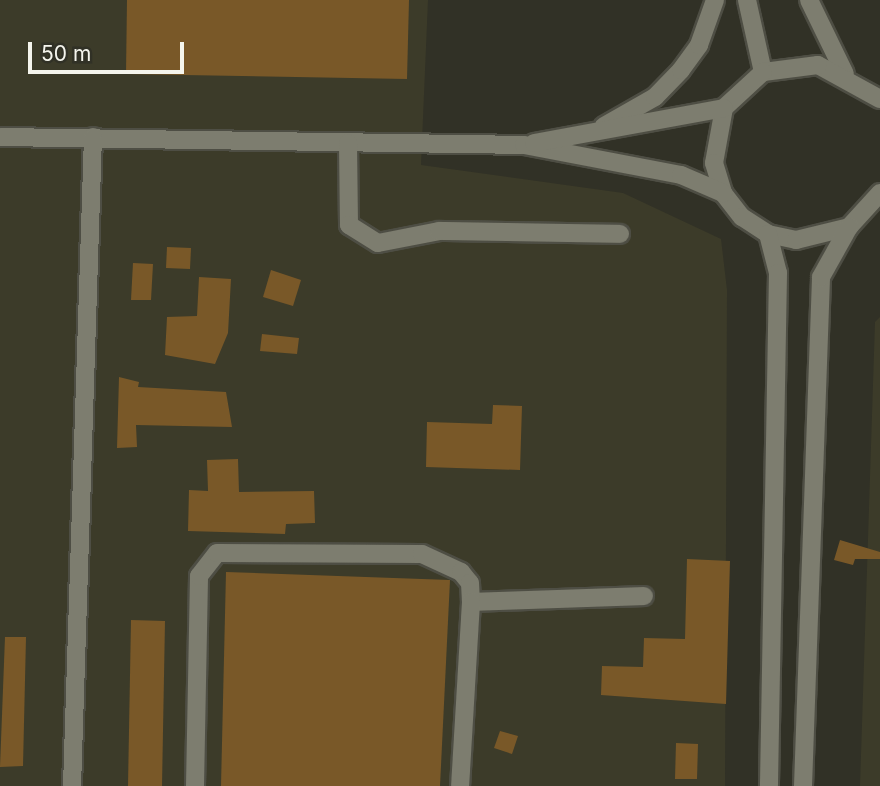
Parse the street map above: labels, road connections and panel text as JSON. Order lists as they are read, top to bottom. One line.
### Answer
{"scale_bar":"50 m"}
